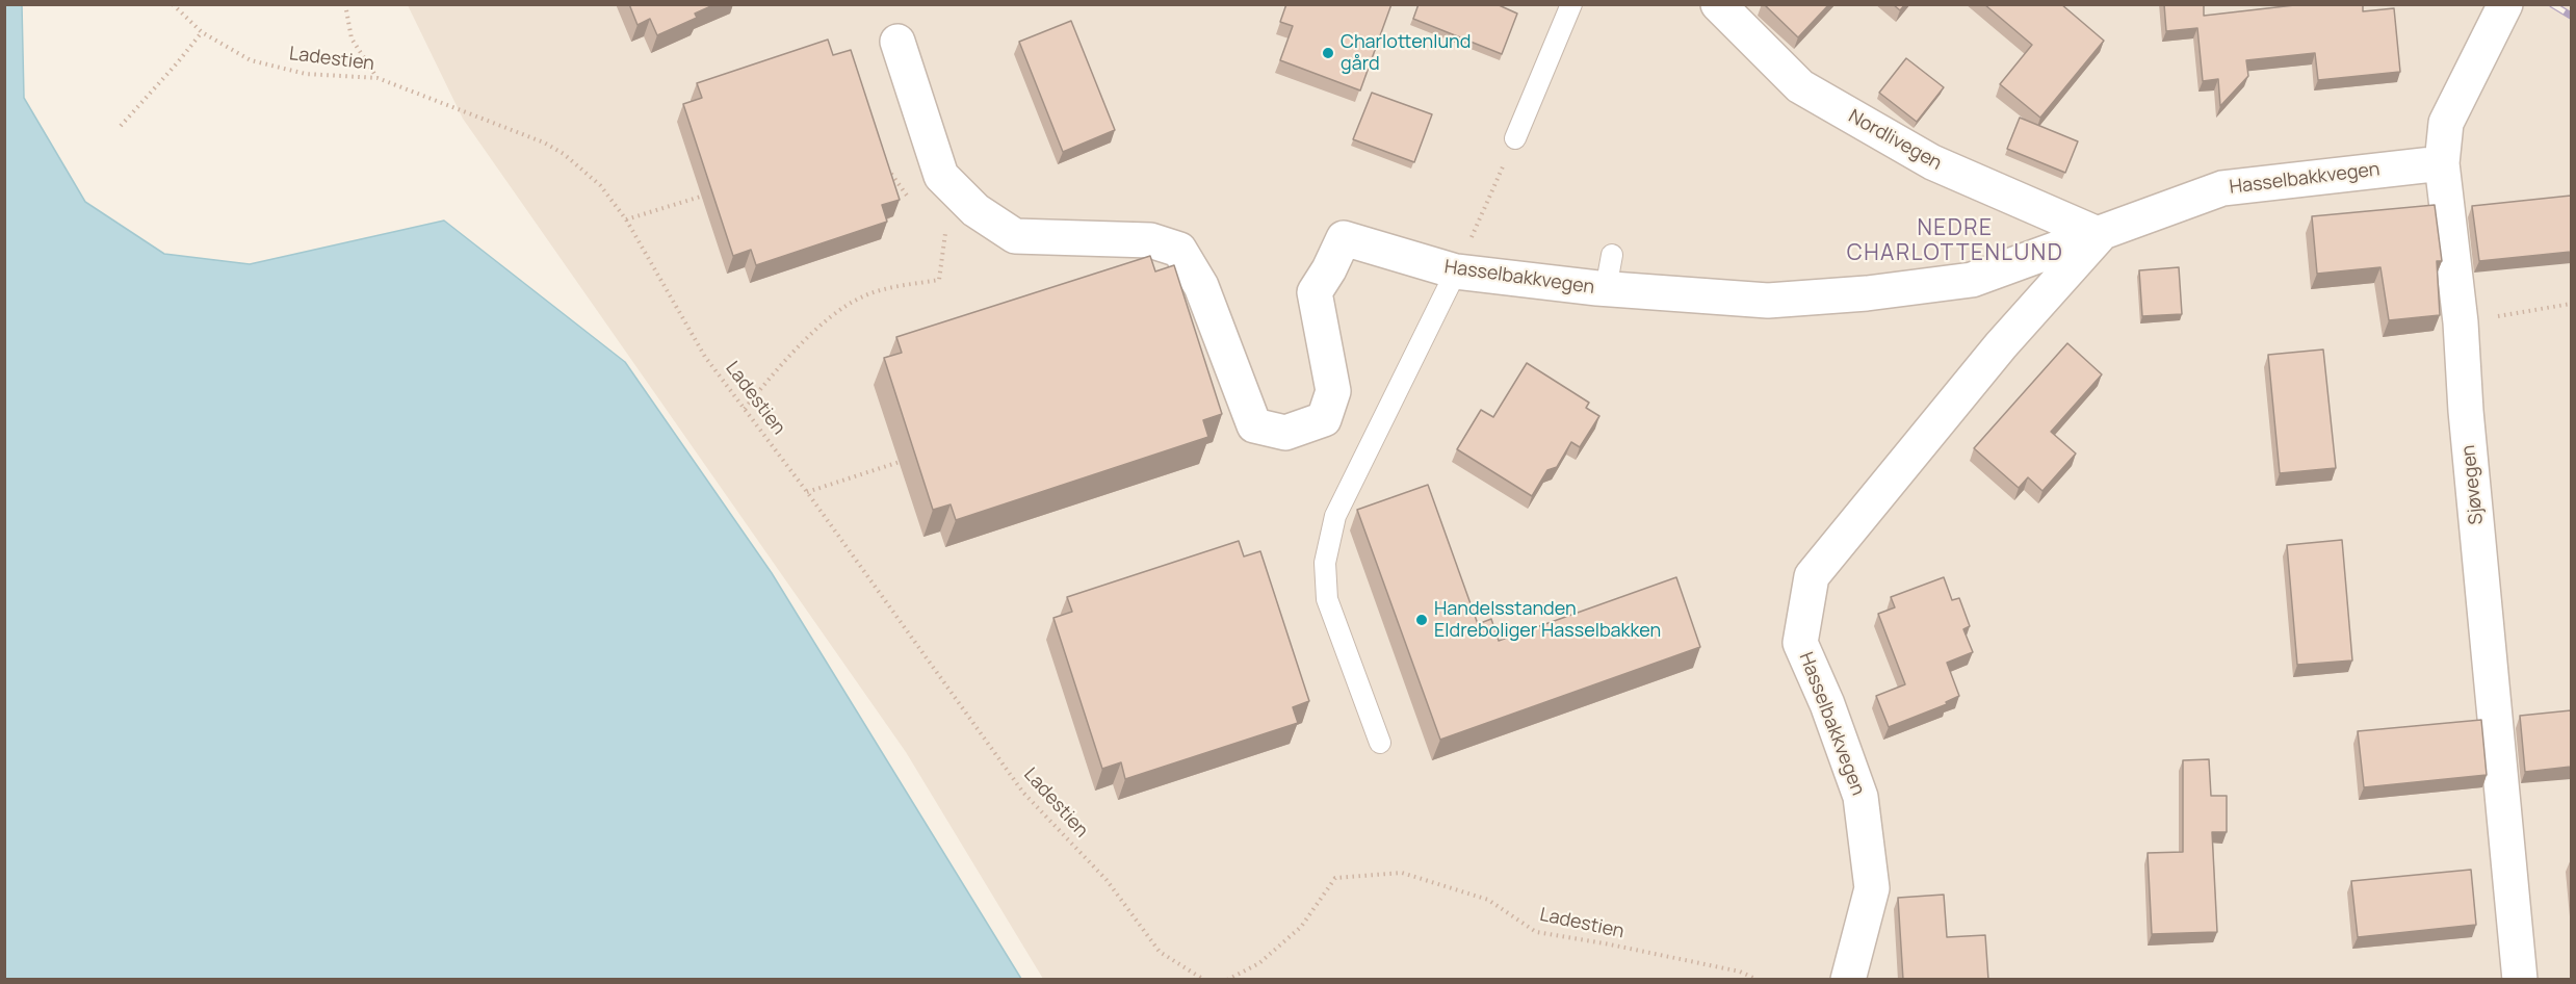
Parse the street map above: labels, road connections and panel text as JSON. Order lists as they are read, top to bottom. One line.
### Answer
{"streets":{"street":["Nordlivegen","Hasselbakkvegen","Sjøvegen"],"path":["Ladestien"]},"crossings":[["Nordlivegen","Hasselbakkvegen"],["Hasselbakkvegen","Sjøvegen"]],"districts":["NEDRE CHARLOTTENLUND"],"places":["Charlottenlund gård","Handelsstanden Eldreboliger Hasselbakken"]}
